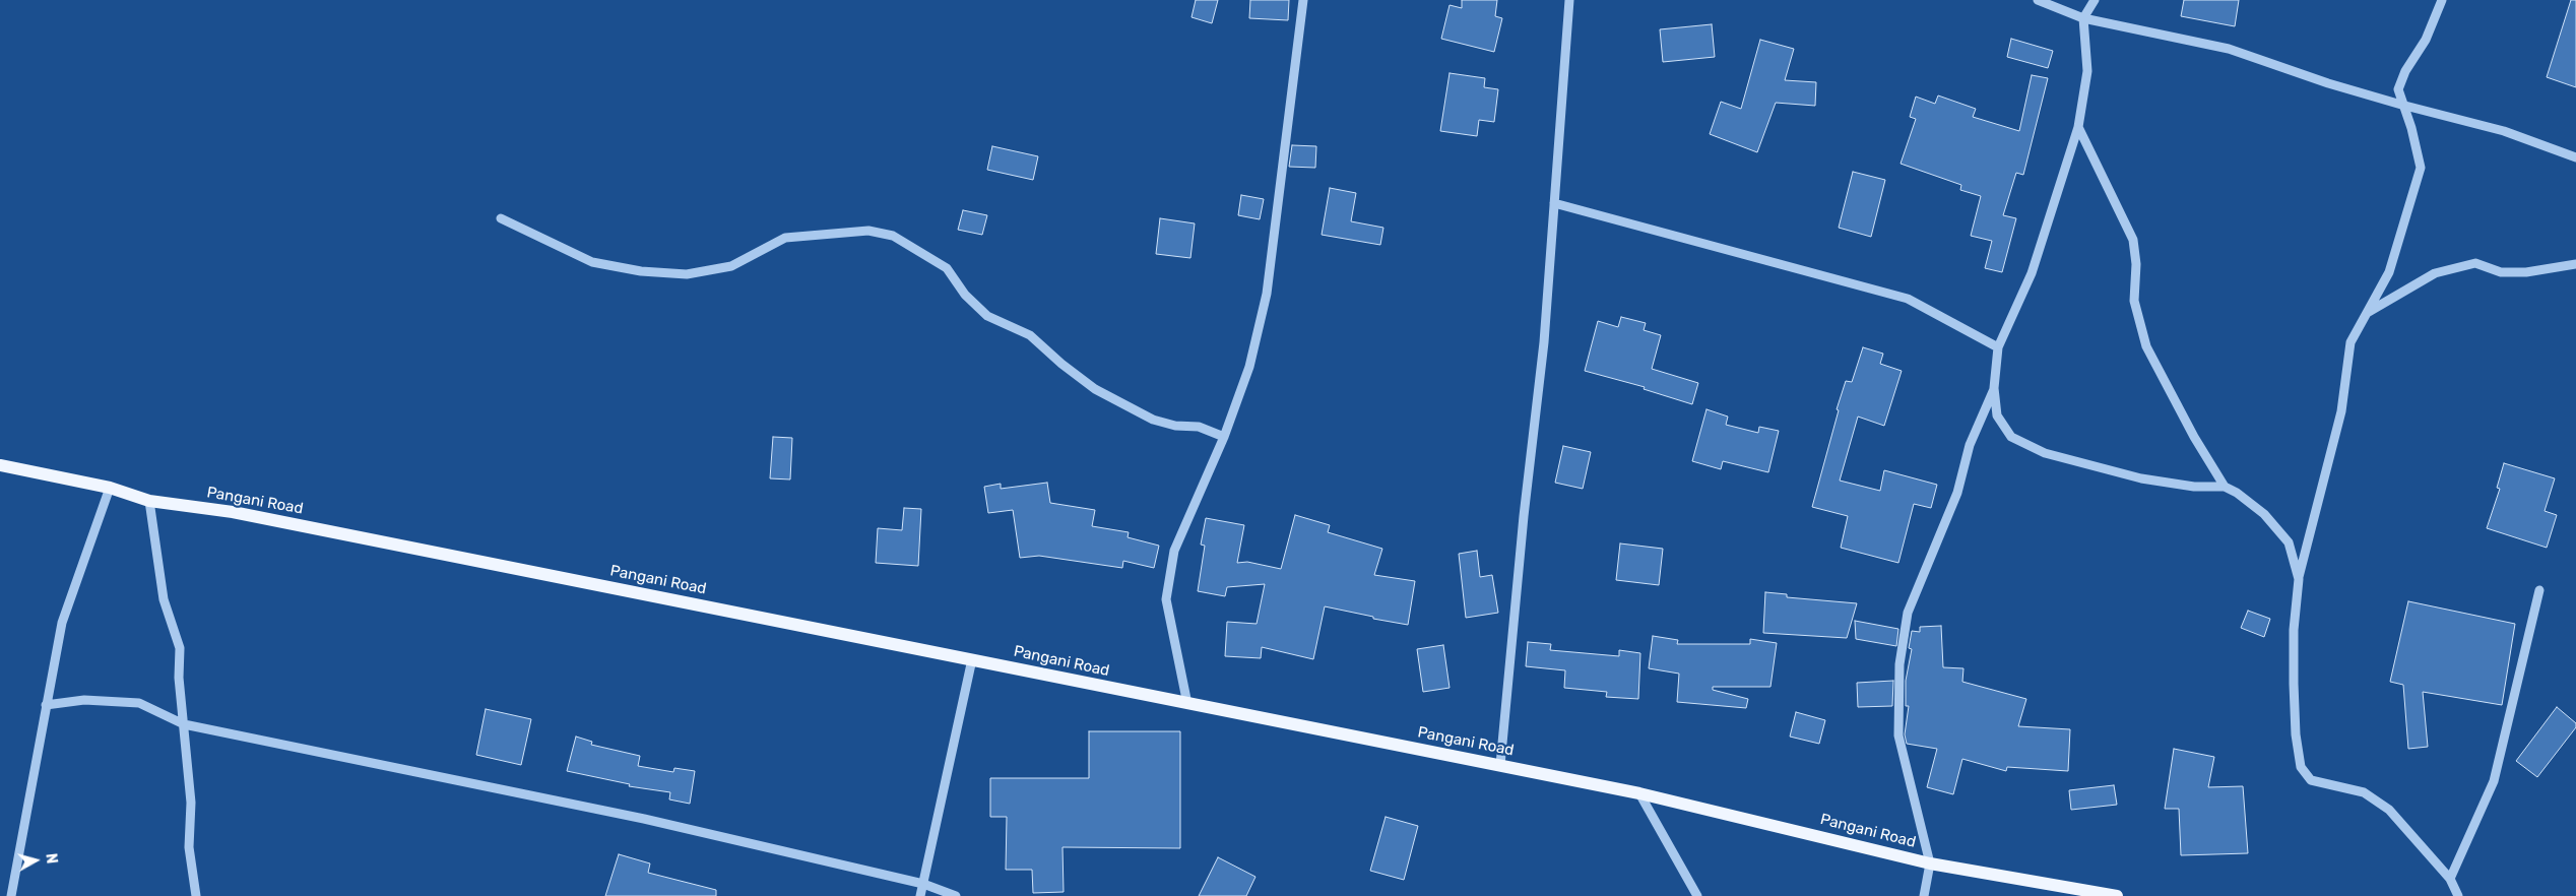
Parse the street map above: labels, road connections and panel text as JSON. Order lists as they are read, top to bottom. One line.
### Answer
{"streets":{"main road":["Pangani Road"]},"north":"right"}
